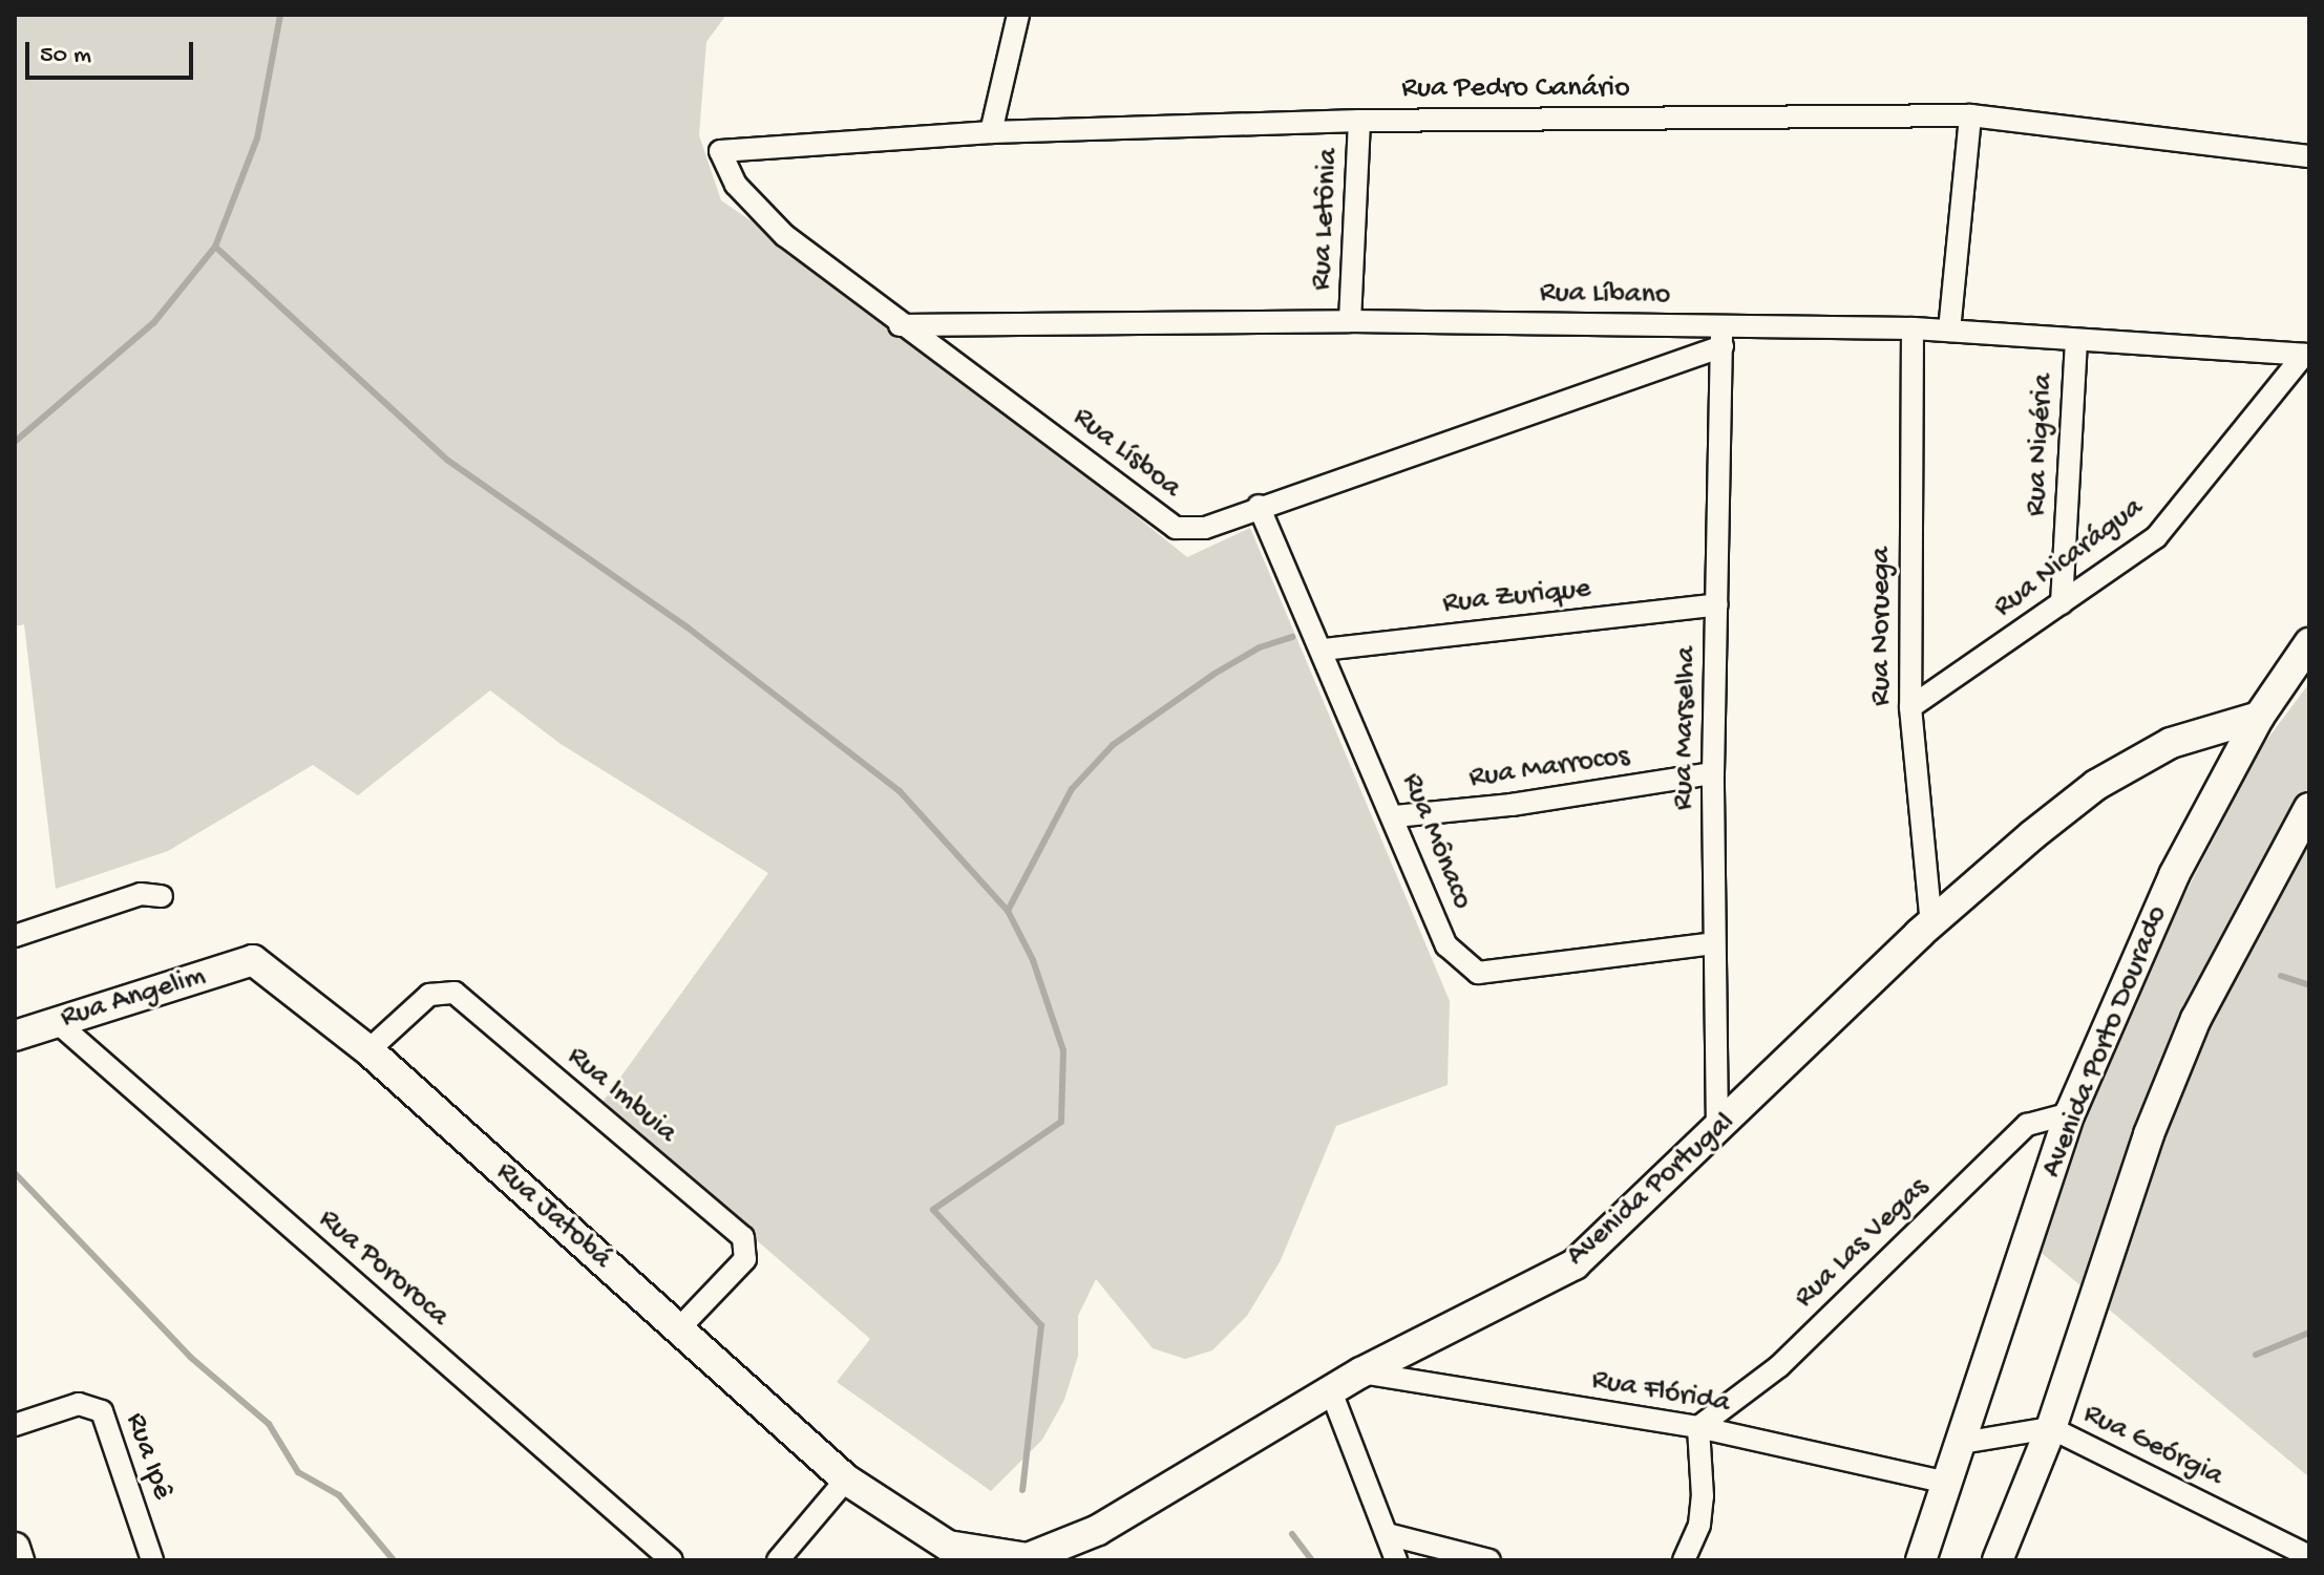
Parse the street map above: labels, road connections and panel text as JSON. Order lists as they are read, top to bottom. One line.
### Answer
{"streets":{"street":["Rua Pedro Canário","Rua Letônia","Rua Líbano","Rua Nigéria","Rua Lísboa","Rua Nicarágua","Rua Zurique","Rua Noruega","Rua Marselha","Rua Marrocos","Rua Mônaco","Rua Angelim","Avenida Porto Dourado","Rua Imbuia","Avenida Portugal","Rua Jatobá","Rua Las Vegas","Rua Pororoca","Rua Flórida","Rua Geórgia","Rua Ipê"]},"crossings":[["Rua Pedro Canário","Rua Letônia"],["Rua Pedro Canário","Rua Lísboa"],["Rua Letônia","Rua Líbano"],["Rua Líbano","Rua Nigéria"],["Rua Líbano","Rua Lísboa"],["Rua Líbano","Rua Nicarágua"],["Rua Líbano","Rua Noruega"],["Rua Líbano","Rua Marselha"],["Rua Nigéria","Rua Nicarágua"],["Rua Lísboa","Rua Marselha"],["Rua Lísboa","Rua Mônaco"],["Rua Nicarágua","Rua Noruega"],["Rua Zurique","Rua Marselha"],["Rua Zurique","Rua Mônaco"],["Rua Noruega","Avenida Portugal"],["Rua Marselha","Rua Marrocos"],["Rua Marselha","Rua Mônaco"],["Rua Marselha","Avenida Portugal"],["Rua Marrocos","Rua Mônaco"],["Rua Angelim","Rua Jatobá"],["Rua Angelim","Rua Pororoca"],["Avenida Porto Dourado","Avenida Portugal"],["Avenida Porto Dourado","Rua Las Vegas"],["Avenida Porto Dourado","Rua Flórida"],["Avenida Porto Dourado","Rua Geórgia"],["Rua Imbuia","Rua Jatobá"],["Avenida Portugal","Rua Jatobá"],["Avenida Portugal","Rua Flórida"],["Rua Las Vegas","Rua Flórida"]],"scale_bar":"50 m"}
